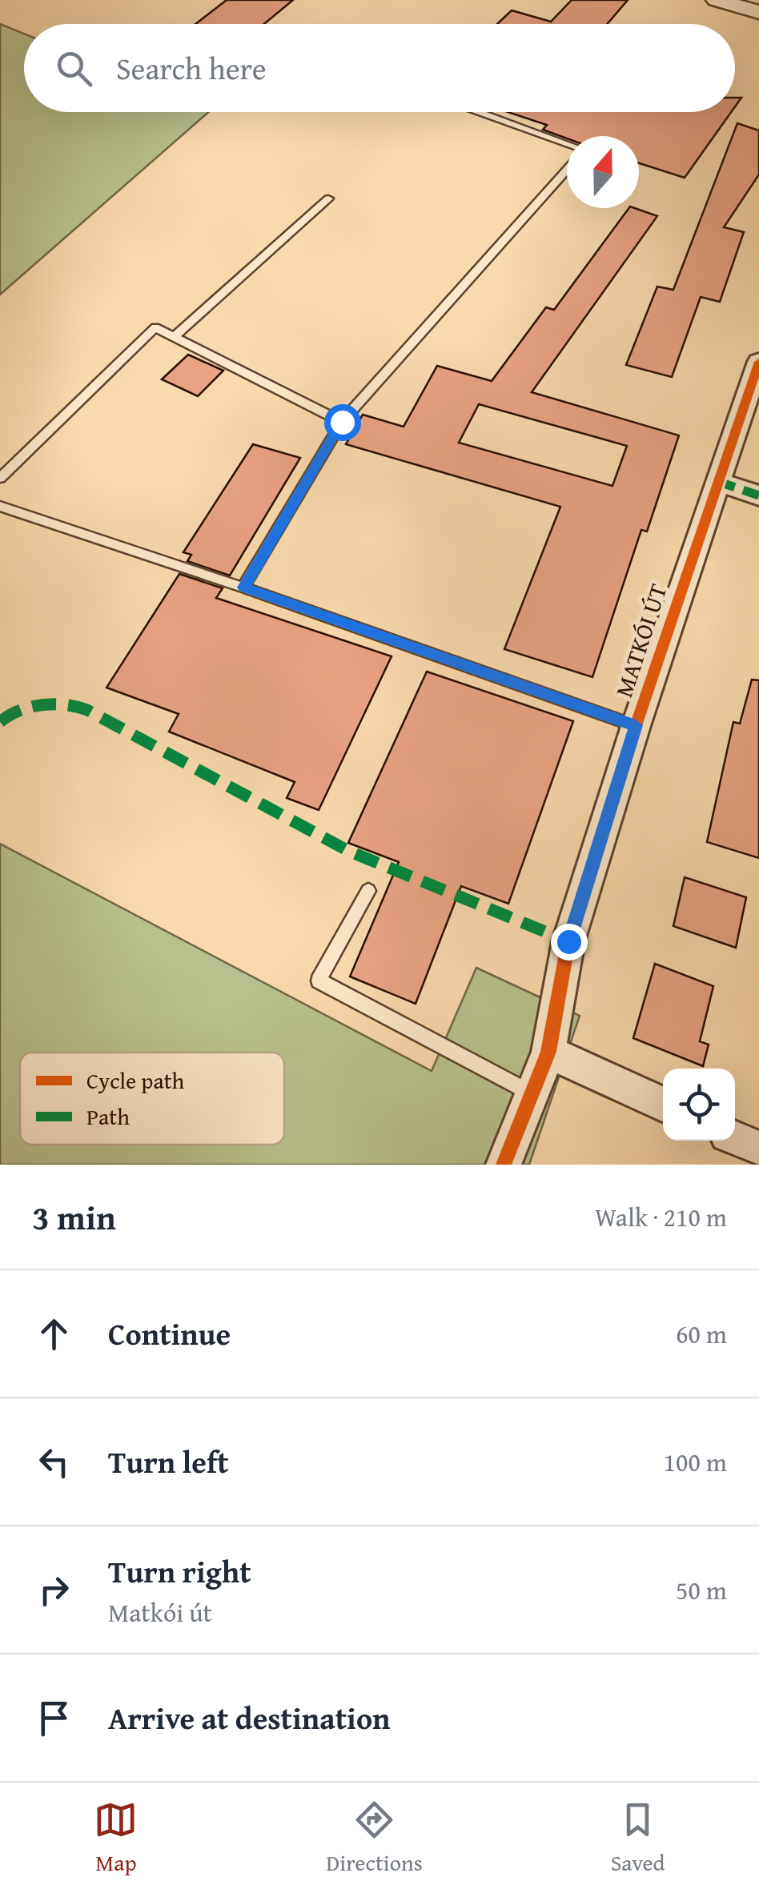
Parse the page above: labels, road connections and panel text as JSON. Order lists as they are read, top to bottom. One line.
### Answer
{"streets":{"street":["MATKÓI ÚT"]},"legend":["Cycle path","Path"],"north":"top","page":{"search":"Search here","heading":["3 min","Walk · 210 m"],"list":[["Continue","60 m"],["Turn left","100 m"],["Turn right","Matkói út","50 m"],"Arrive at destination"],"nav":["Map","Directions","Saved"]}}
